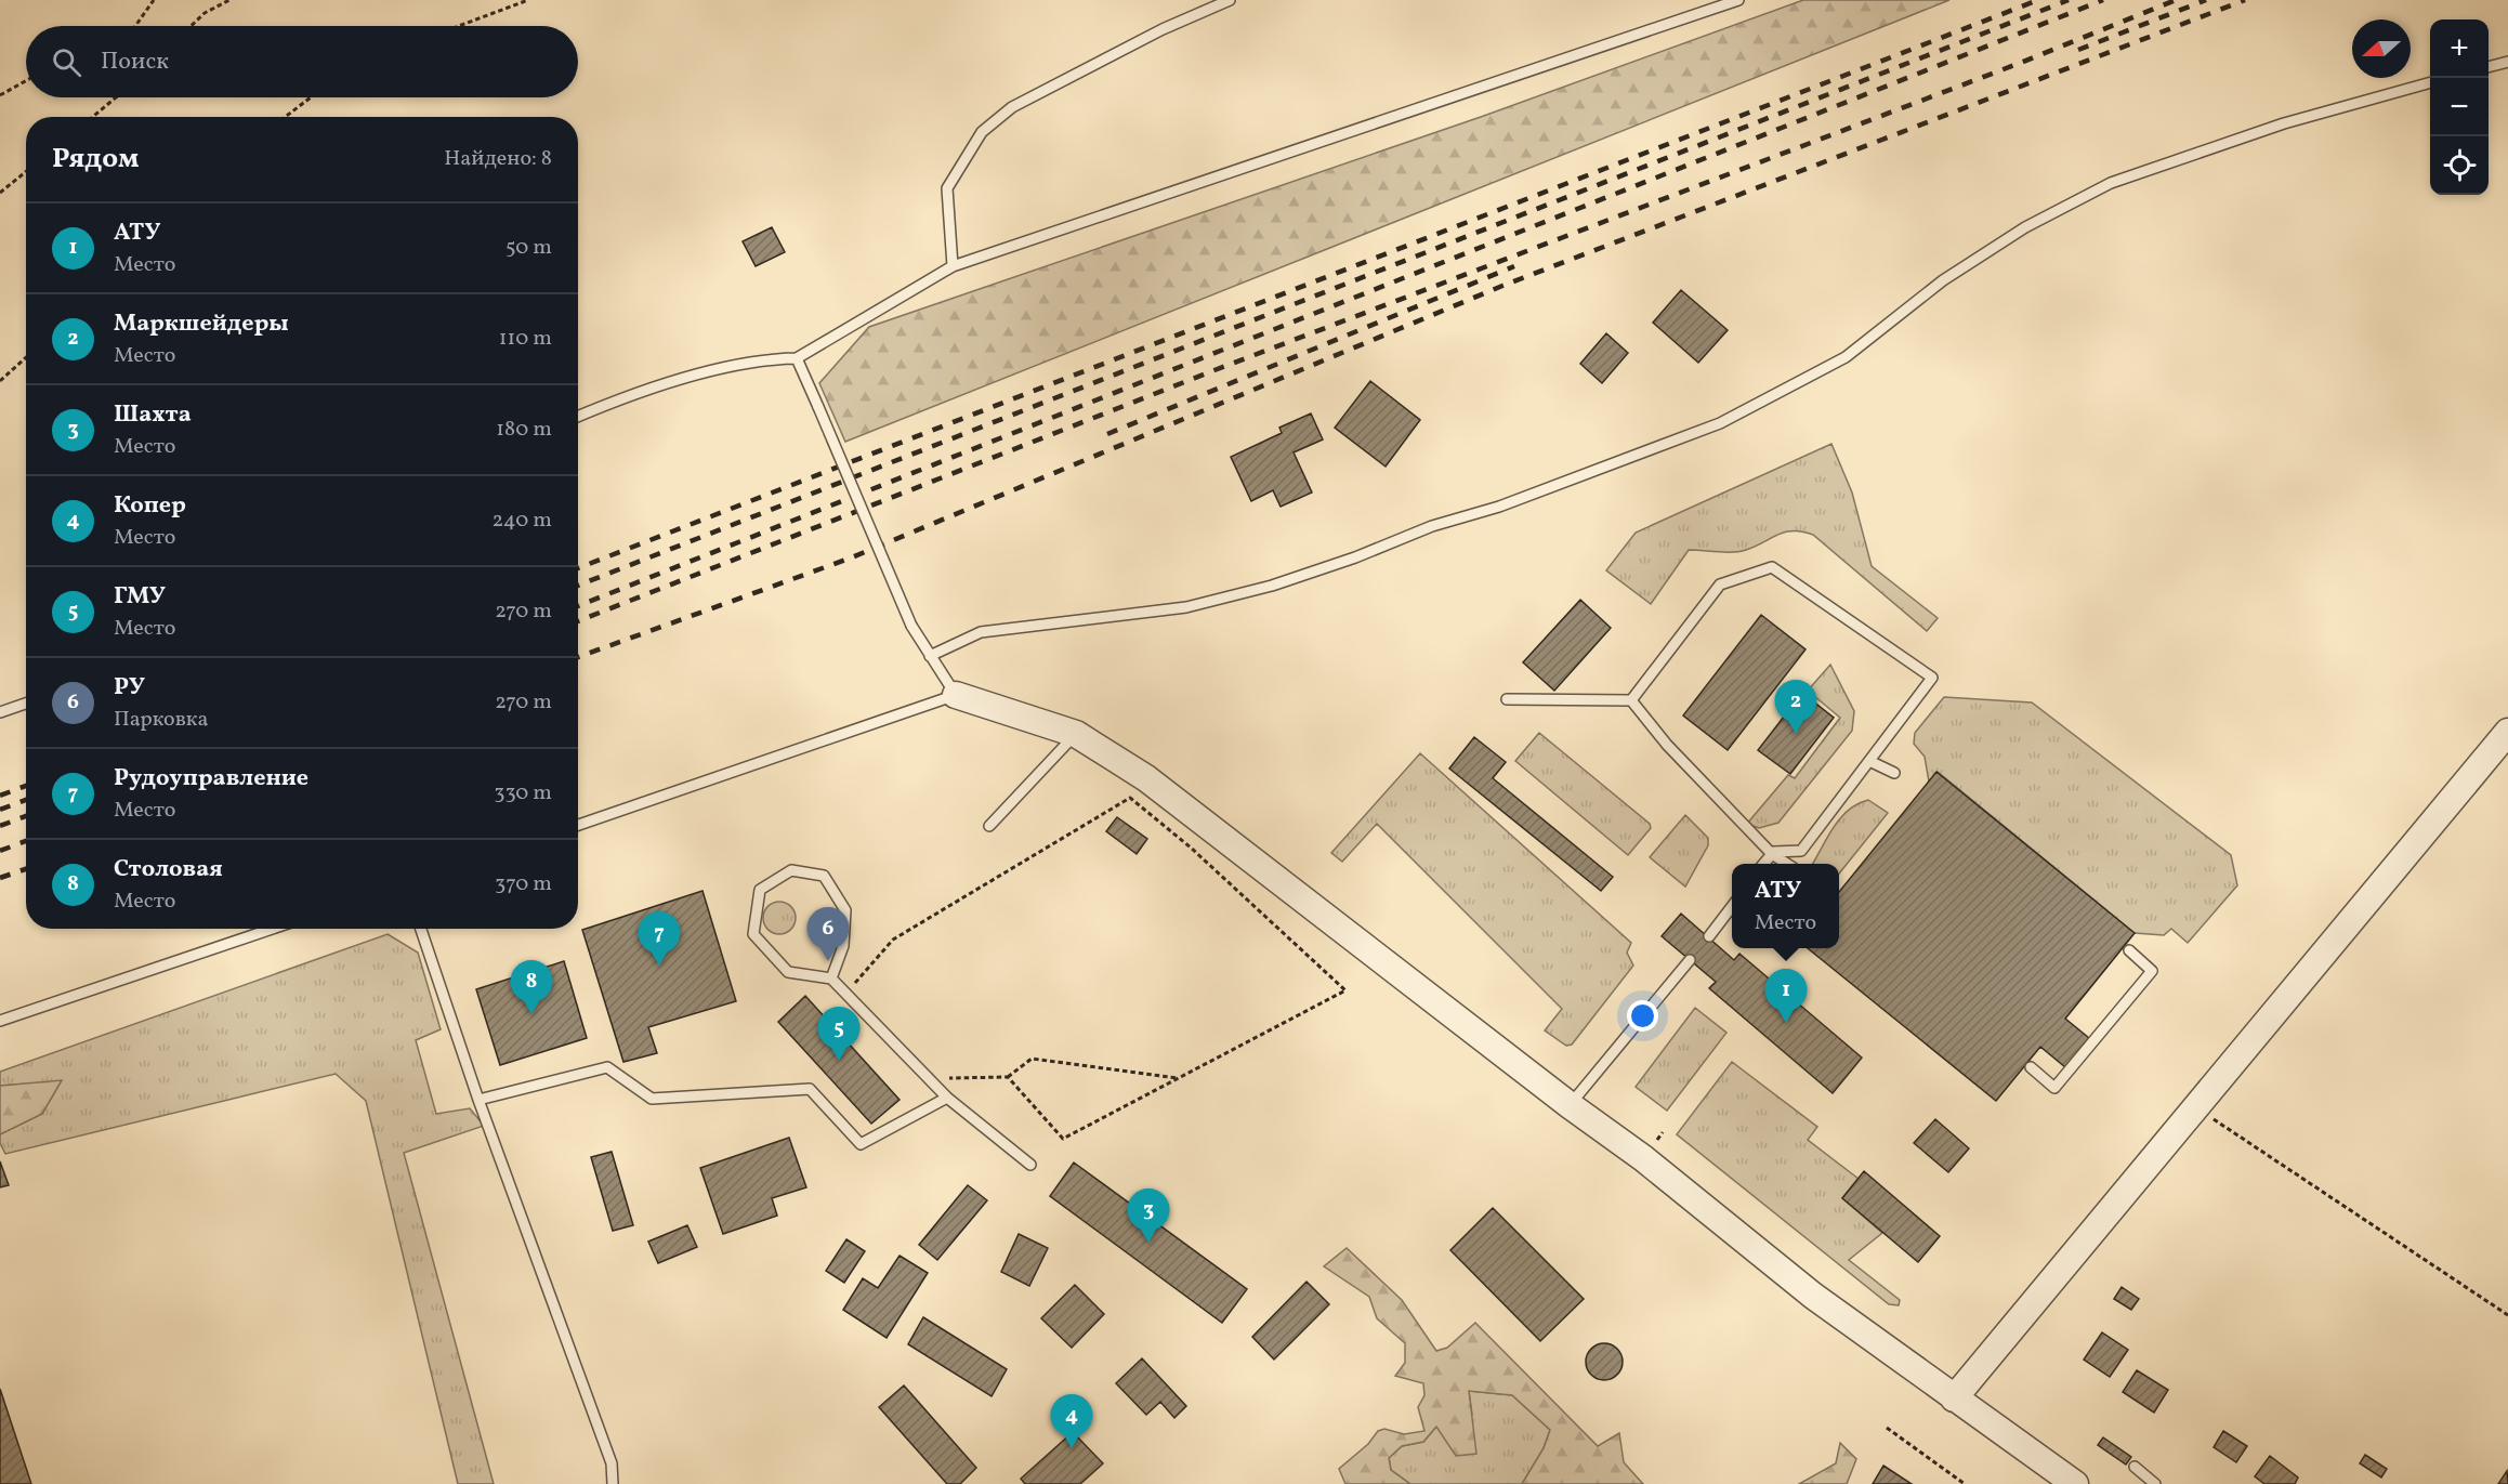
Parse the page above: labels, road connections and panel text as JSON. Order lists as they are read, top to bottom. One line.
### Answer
{"north":"left","page":{"map_buttons":["+","−"],"search":"Поиск","heading":["Рядом","Найдено: 8"],"list":[{"mark":"1","name":"АТУ","note":"Место","value":"50 m"},{"mark":"2","name":"Маркшейдеры","note":"Место","value":"110 m"},{"mark":"3","name":"Шахта","note":"Место","value":"180 m"},{"mark":"4","name":"Копер","note":"Место","value":"240 m"},{"mark":"5","name":"ГМУ","note":"Место","value":"270 m"},{"mark":"6","name":"РУ","note":"Парковка","value":"270 m"},{"mark":"7","name":"Рудоуправление","note":"Место","value":"330 m"},{"mark":"8","name":"Столовая","note":"Место","value":"370 m"}],"pins":["2","6","7","8","1","5","3","4"],"popup":["АТУ","Место"]}}
